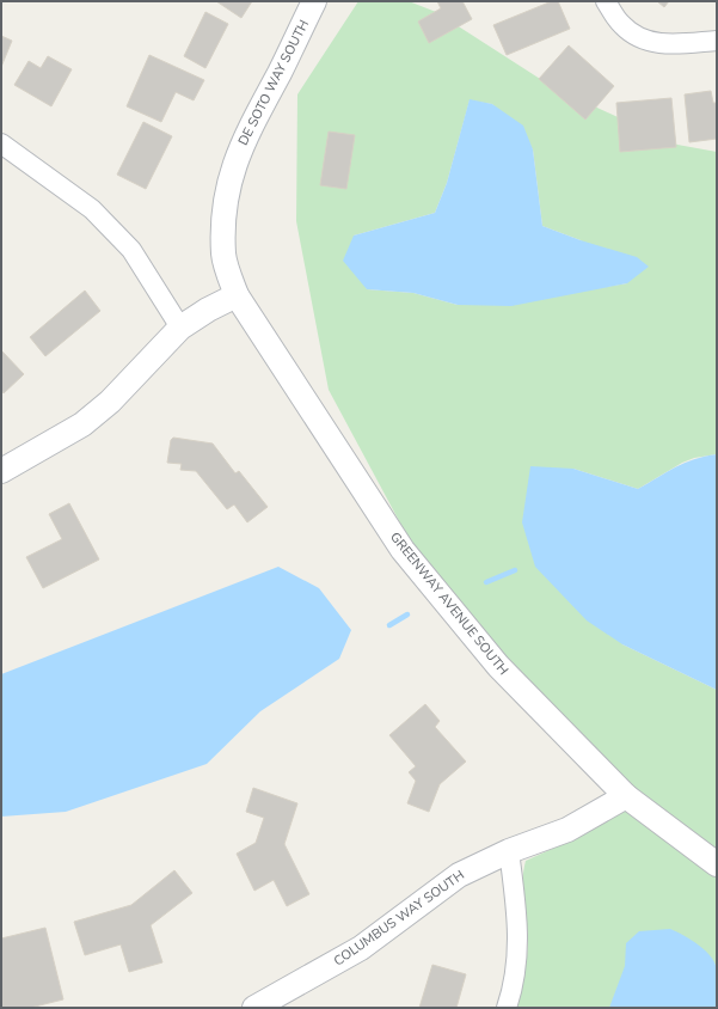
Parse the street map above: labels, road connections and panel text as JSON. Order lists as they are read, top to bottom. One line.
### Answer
{"streets":{"street":["DE SOTO WAY SOUTH","GREENWAY AVENUE SOUTH","COLUMBUS WAY SOUTH"]},"crossings":[["DE SOTO WAY SOUTH","GREENWAY AVENUE SOUTH"],["GREENWAY AVENUE SOUTH","COLUMBUS WAY SOUTH"]]}
